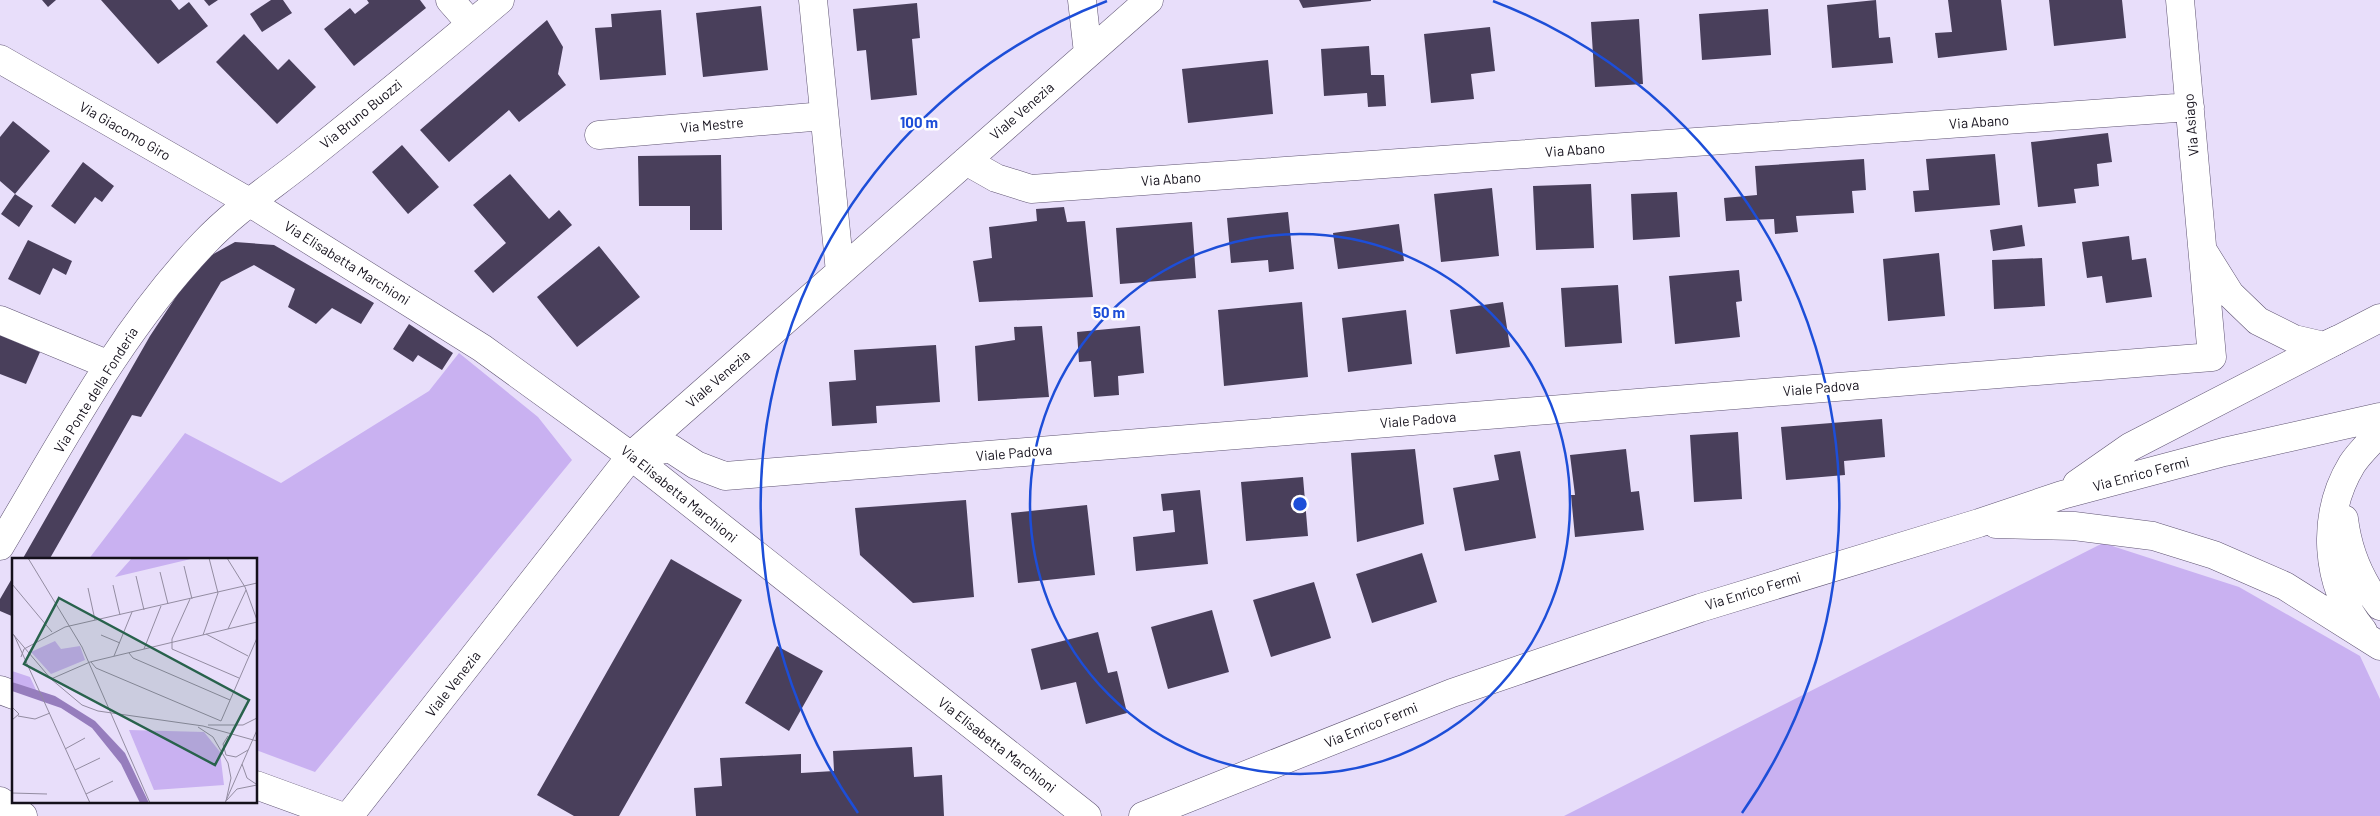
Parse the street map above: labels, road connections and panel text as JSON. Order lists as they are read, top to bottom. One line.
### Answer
{"streets":{"street":["Viale Venezia","Via Bruno Buozzi","Via Abano","Via Mestre","Via Asiago","Via Giacomo Giro","Via Elisabetta Marchioni","Viale Padova","Via Ponte della Fonderia","Via Enrico Fermi"]},"crossings":[["Viale Venezia","Via Abano"],["Viale Venezia","Via Elisabetta Marchioni"],["Viale Venezia","Viale Padova"],["Via Bruno Buozzi","Via Giacomo Giro"],["Via Bruno Buozzi","Via Elisabetta Marchioni"],["Via Bruno Buozzi","Via Ponte della Fonderia"],["Via Abano","Via Asiago"],["Via Asiago","Viale Padova"],["Via Giacomo Giro","Via Elisabetta Marchioni"],["Via Giacomo Giro","Via Ponte della Fonderia"],["Via Elisabetta Marchioni","Viale Padova"],["Via Elisabetta Marchioni","Via Ponte della Fonderia"]],"rings":["100 m","50 m"]}
